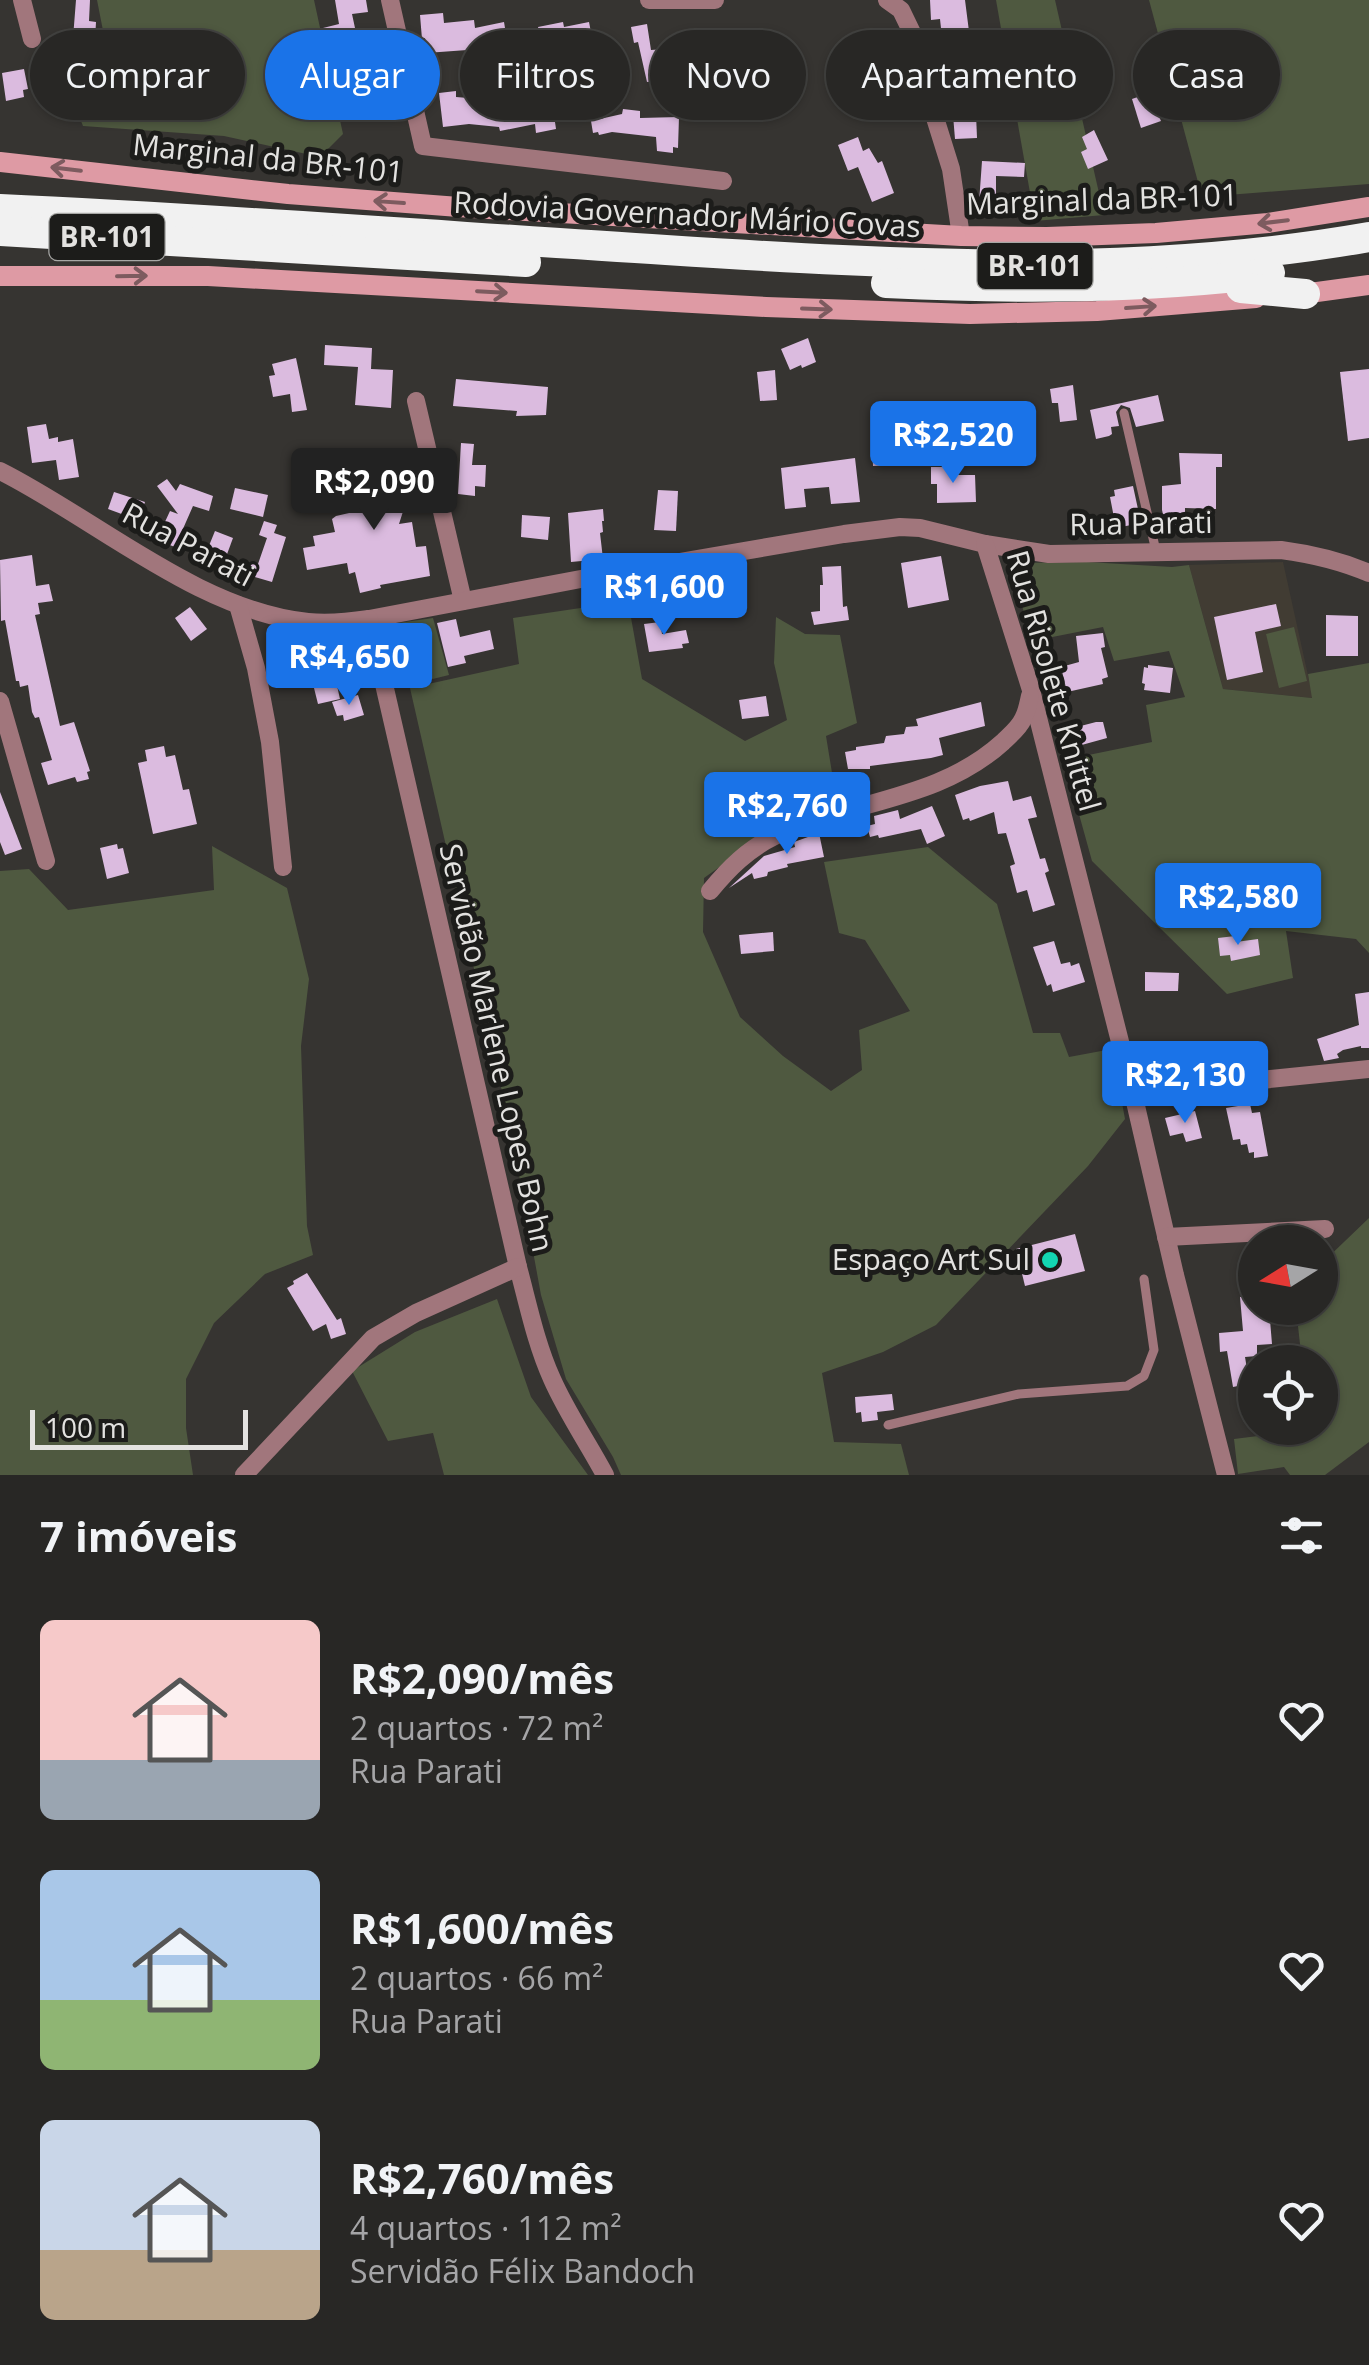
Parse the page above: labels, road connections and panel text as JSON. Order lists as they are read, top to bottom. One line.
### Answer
{"streets":{"highway":["Rodovia Governador Mário Covas","BR-101"],"main road":["Marginal da BR-101"],"street":["Rua Parati","Rua Risolete Knittel","Servidão Marlene Lopes Bohn"]},"crossings":[["Rua Parati","Rua Risolete Knittel"],["Rua Parati","Servidão Marlene Lopes Bohn"]],"places":["Espaço Art Sul"],"scale_bar":"100 m","north":"left","page":{"chip":["Comprar","Alugar","Filtros","Novo","Apartamento","Casa"],"price":["R$2,520","R$2,090","R$1,600","R$4,650","R$2,760","R$2,580","R$2,130"],"scale":"100 m","heading":"7 imóveis","list":[{"name":"R$2,090/mês","note":"2 quartos · 72 m² · Rua Parati"},{"name":"R$1,600/mês","note":"2 quartos · 66 m² · Rua Parati"},{"name":"R$2,760/mês","note":"4 quartos · 112 m² · Servidão Félix Bandoch"}]}}
